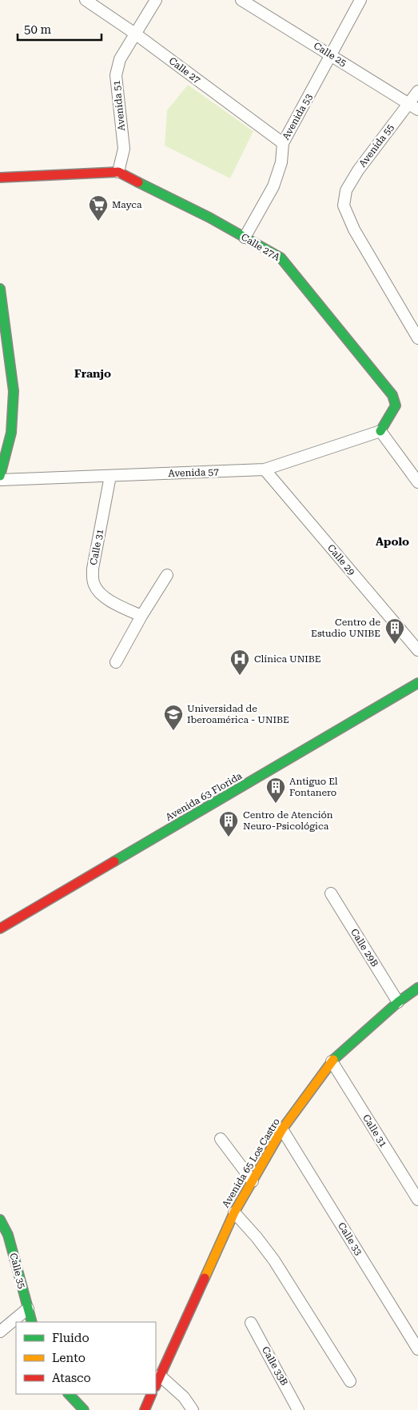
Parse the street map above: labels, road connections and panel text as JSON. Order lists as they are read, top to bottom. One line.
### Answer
{"streets":{"street":["Calle 25","Calle 27","Avenida 51","Avenida 53","Avenida 55","Calle 27A","Avenida 57","Calle 31","Calle 29","Avenida 63 Florida","Calle 29B","Avenida 65 Los Castro","Calle 33","Calle 35","Calle 33B"]},"crossings":[["Calle 25","Avenida 53"],["Calle 25","Avenida 55"],["Calle 27","Avenida 51"],["Calle 27","Avenida 53"],["Avenida 51","Calle 27A"],["Avenida 53","Calle 27A"],["Calle 27A","Avenida 57"],["Avenida 57","Calle 31"],["Avenida 57","Calle 29"],["Calle 31","Avenida 65 Los Castro"],["Calle 29B","Avenida 65 Los Castro"],["Avenida 65 Los Castro","Calle 33"]],"districts":["Franjo","Apolo"],"places":{"supermarket":["Mayca"],"building":["Centro de Estudio UNIBE","Antiguo El Fontanero","Centro de Atención Neuro-Psicológica"],"hospital":["Clínica UNIBE"],"school or university":["Universidad de Iberoamérica - UNIBE"]},"legend":["Fluido","Lento","Atasco"],"scale_bar":"50 m"}
